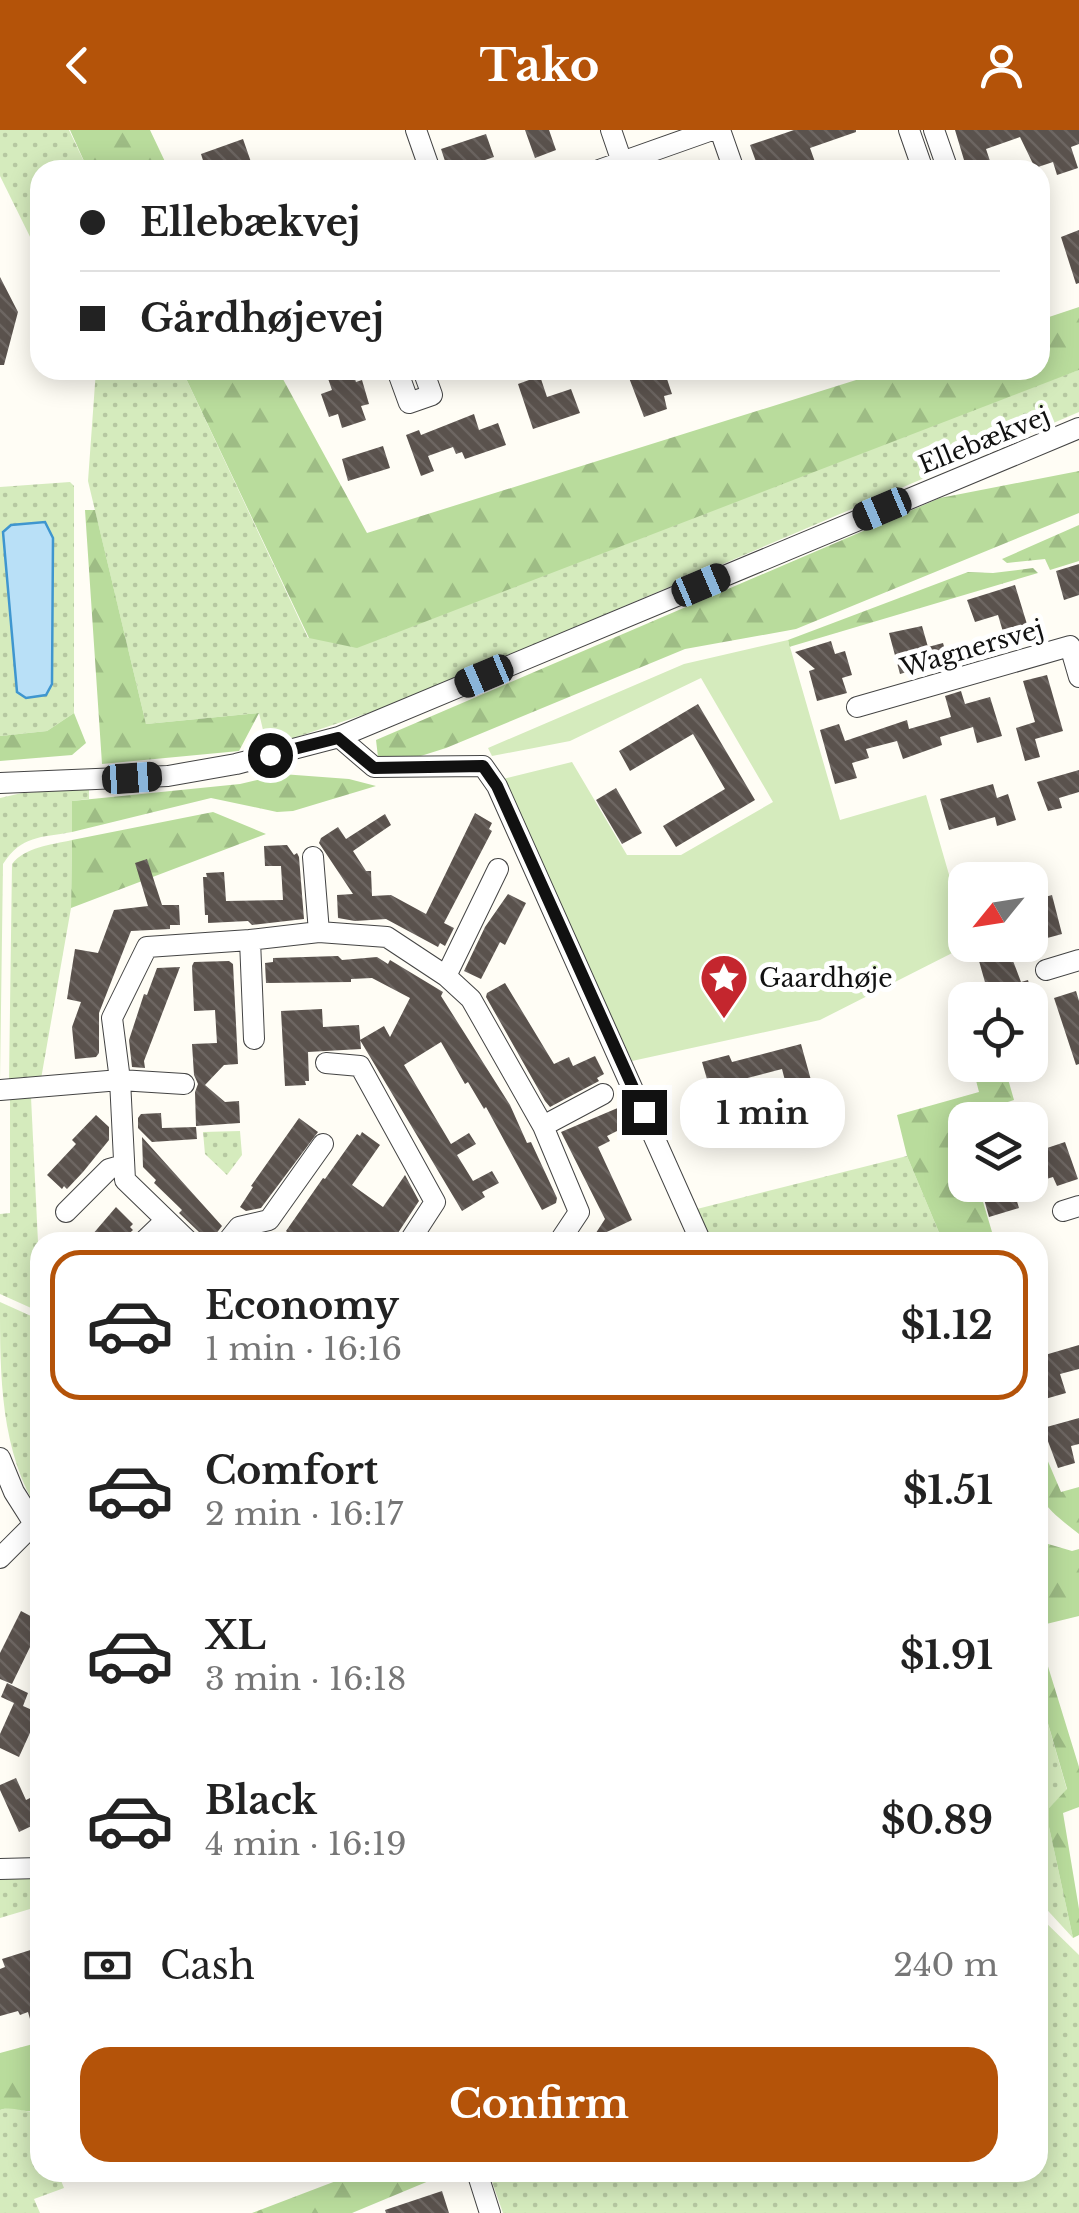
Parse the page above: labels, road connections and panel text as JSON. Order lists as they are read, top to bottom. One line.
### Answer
{"streets":{"street":["Ellebækvej","Wagnersvej"]},"places":{"place":["Gaardhøje"]},"north":"bottom left","page":{"header":"Tako","banner":["Ellebækvej","Gårdhøjevej"],"bubble":"1 min","list":[{"name":"Economy","note":"1 min · 16:16","value":"$1.12"},{"name":"Comfort","note":"2 min · 16:17","value":"$1.51"},{"name":"XL","note":"3 min · 16:18","value":"$1.91"},{"name":"Black","note":"4 min · 16:19","value":"$0.89"}],"pay":["Cash","240 m"],"buttons":"Confirm"}}
